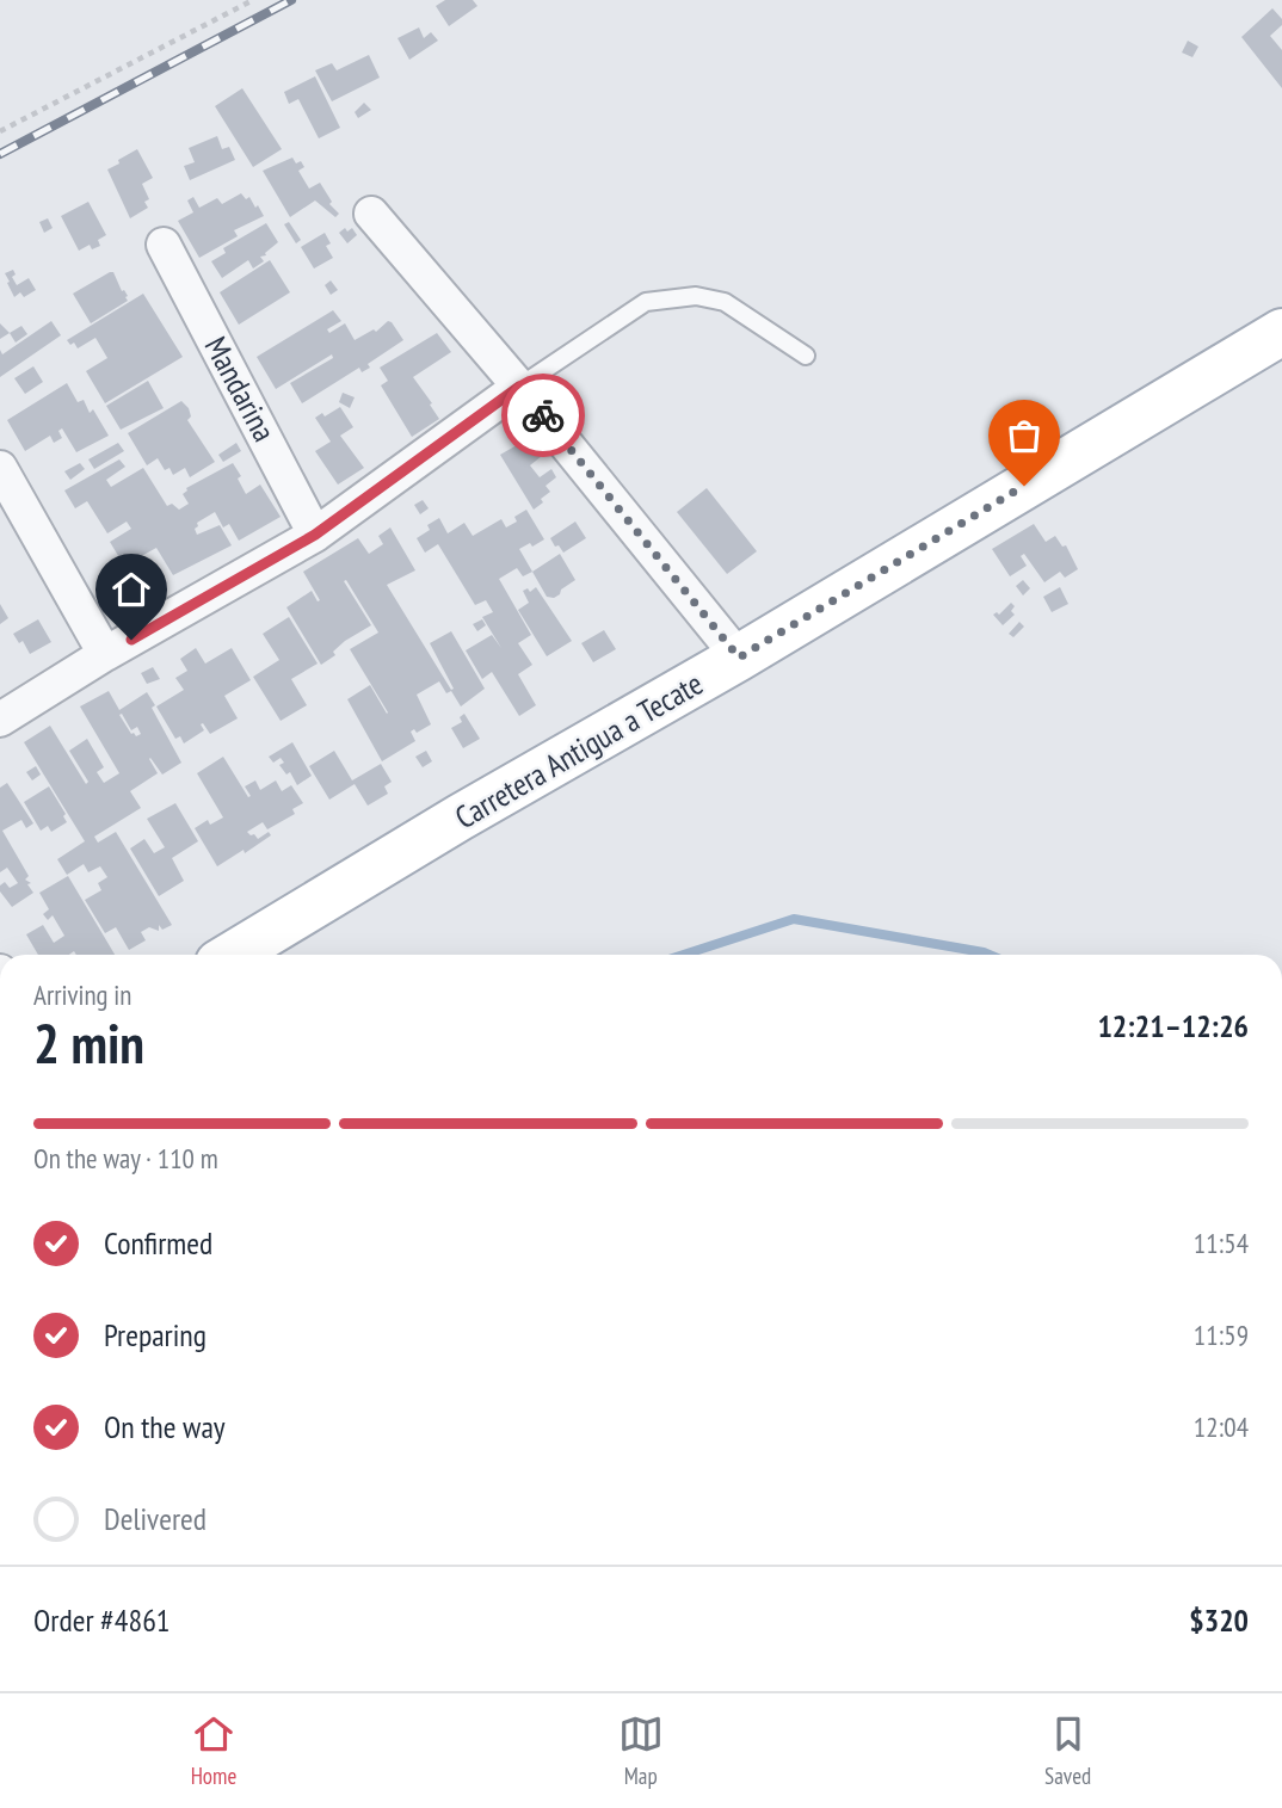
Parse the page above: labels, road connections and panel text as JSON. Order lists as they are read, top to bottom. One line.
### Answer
{"streets":{"main road":["Carretera Antigua a Tecate"],"street":["Mandarina"]},"page":{"heading":["2 min","Arriving in","12:21–12:26"],"panel":["Order #4861","$320"],"bar":"On the way · 110 m","list":[["Confirmed","11:54"],["Preparing","11:59"],["On the way","12:04"],"Delivered"],"tabs":["Home","Map","Saved"]}}
